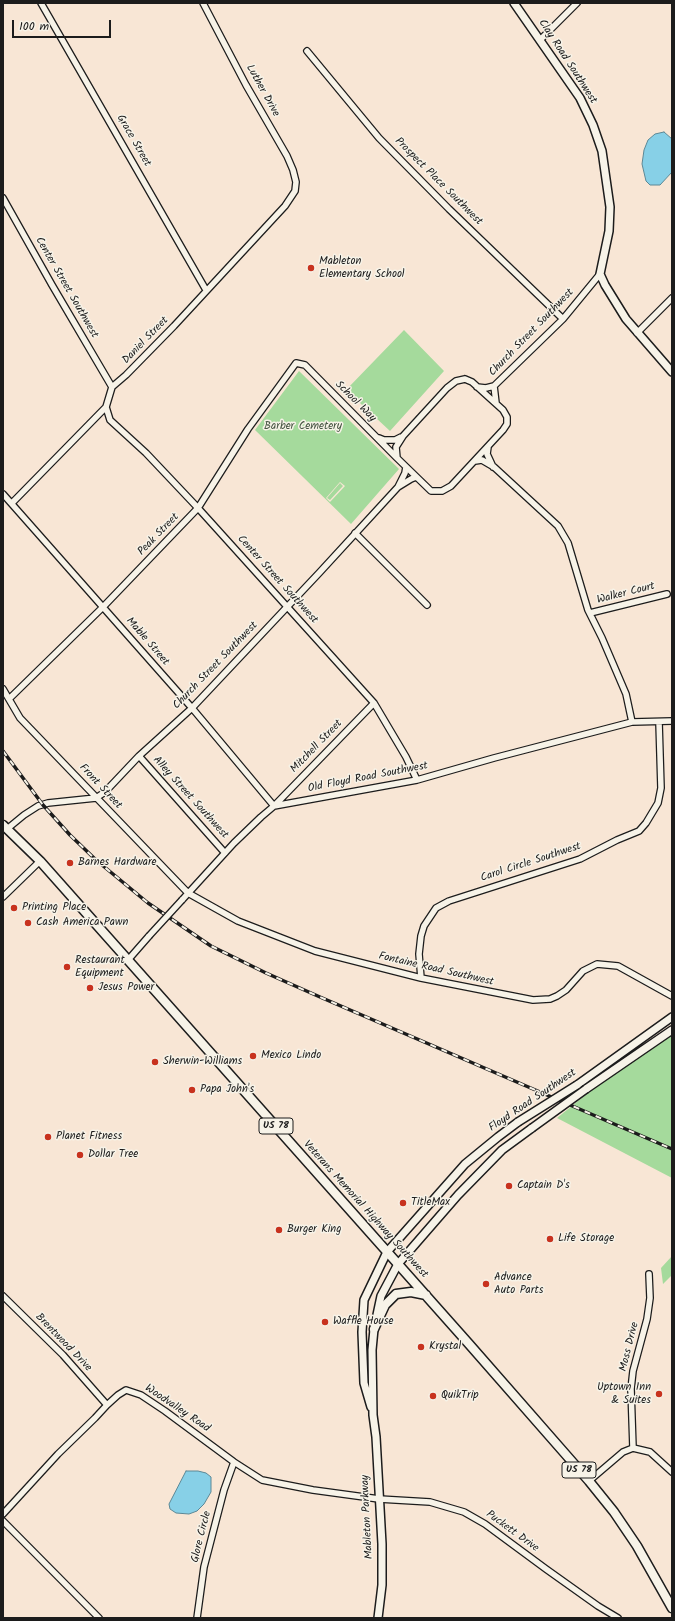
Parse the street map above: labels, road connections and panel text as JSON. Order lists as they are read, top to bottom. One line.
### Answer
{"streets":{"main road":["Clay Road Southwest","Floyd Road Southwest","US 78","Veterans Memorial Highway Southwest","Mableton Parkway"],"street":["Luther Drive","Grace Street","Prospect Place Southwest","Center Street Southwest","Church Street Southwest","Daniel Street","School Way","Peak Street","Walker Court","Mable Street","Mitchell Street","Old Floyd Road Southwest","Front Street","Alley Street Southwest","Carol Circle Southwest","Fontaine Road Southwest","Brentwood Drive","Moss Drive","Woodvalley Road","Puckett Drive","Glore Circle"]},"crossings":[["Clay Road Southwest","Church Street Southwest"],["Luther Drive","Daniel Street"],["Grace Street","Daniel Street"],["Prospect Place Southwest","Church Street Southwest"],["Center Street Southwest","Church Street Southwest"],["Center Street Southwest","Daniel Street"],["Center Street Southwest","Peak Street"],["Center Street Southwest","Mitchell Street"],["Center Street Southwest","Old Floyd Road Southwest"],["Church Street Southwest","School Way"],["Church Street Southwest","Mable Street"],["Church Street Southwest","Front Street"],["Church Street Southwest","Alley Street Southwest"],["School Way","Peak Street"],["Peak Street","Mable Street"],["Peak Street","Front Street"],["Mable Street","Mitchell Street"],["Mable Street","Old Floyd Road Southwest"],["Mitchell Street","Old Floyd Road Southwest"],["Old Floyd Road Southwest","Carol Circle Southwest"],["Front Street","Fontaine Road Southwest"],["Carol Circle Southwest","Fontaine Road Southwest"],["Floyd Road Southwest","Veterans Memorial Highway Southwest"],["Floyd Road Southwest","Mableton Parkway"],["Veterans Memorial Highway Southwest","Mableton Parkway"],["Brentwood Drive","Woodvalley Road"],["Woodvalley Road","Puckett Drive"],["Woodvalley Road","Glore Circle"],["Mableton Parkway","Puckett Drive"],["Puckett Drive","Glore Circle"]],"parks":["Barber Cemetery"],"places":["Mableton Elementary School","Barnes Hardware","Printing Place","Cash America Pawn","Restaurant Equipment","Jesus Power","Mexico Lindo","Sherwin-Williams","Papa John's","Planet Fitness","Dollar Tree","Captain D's","TitleMax","Burger King","Life Storage","Advance Auto Parts","Waffle House","Krystal","Uptown Inn & Suites","QuikTrip"],"scale_bar":"100 m"}
